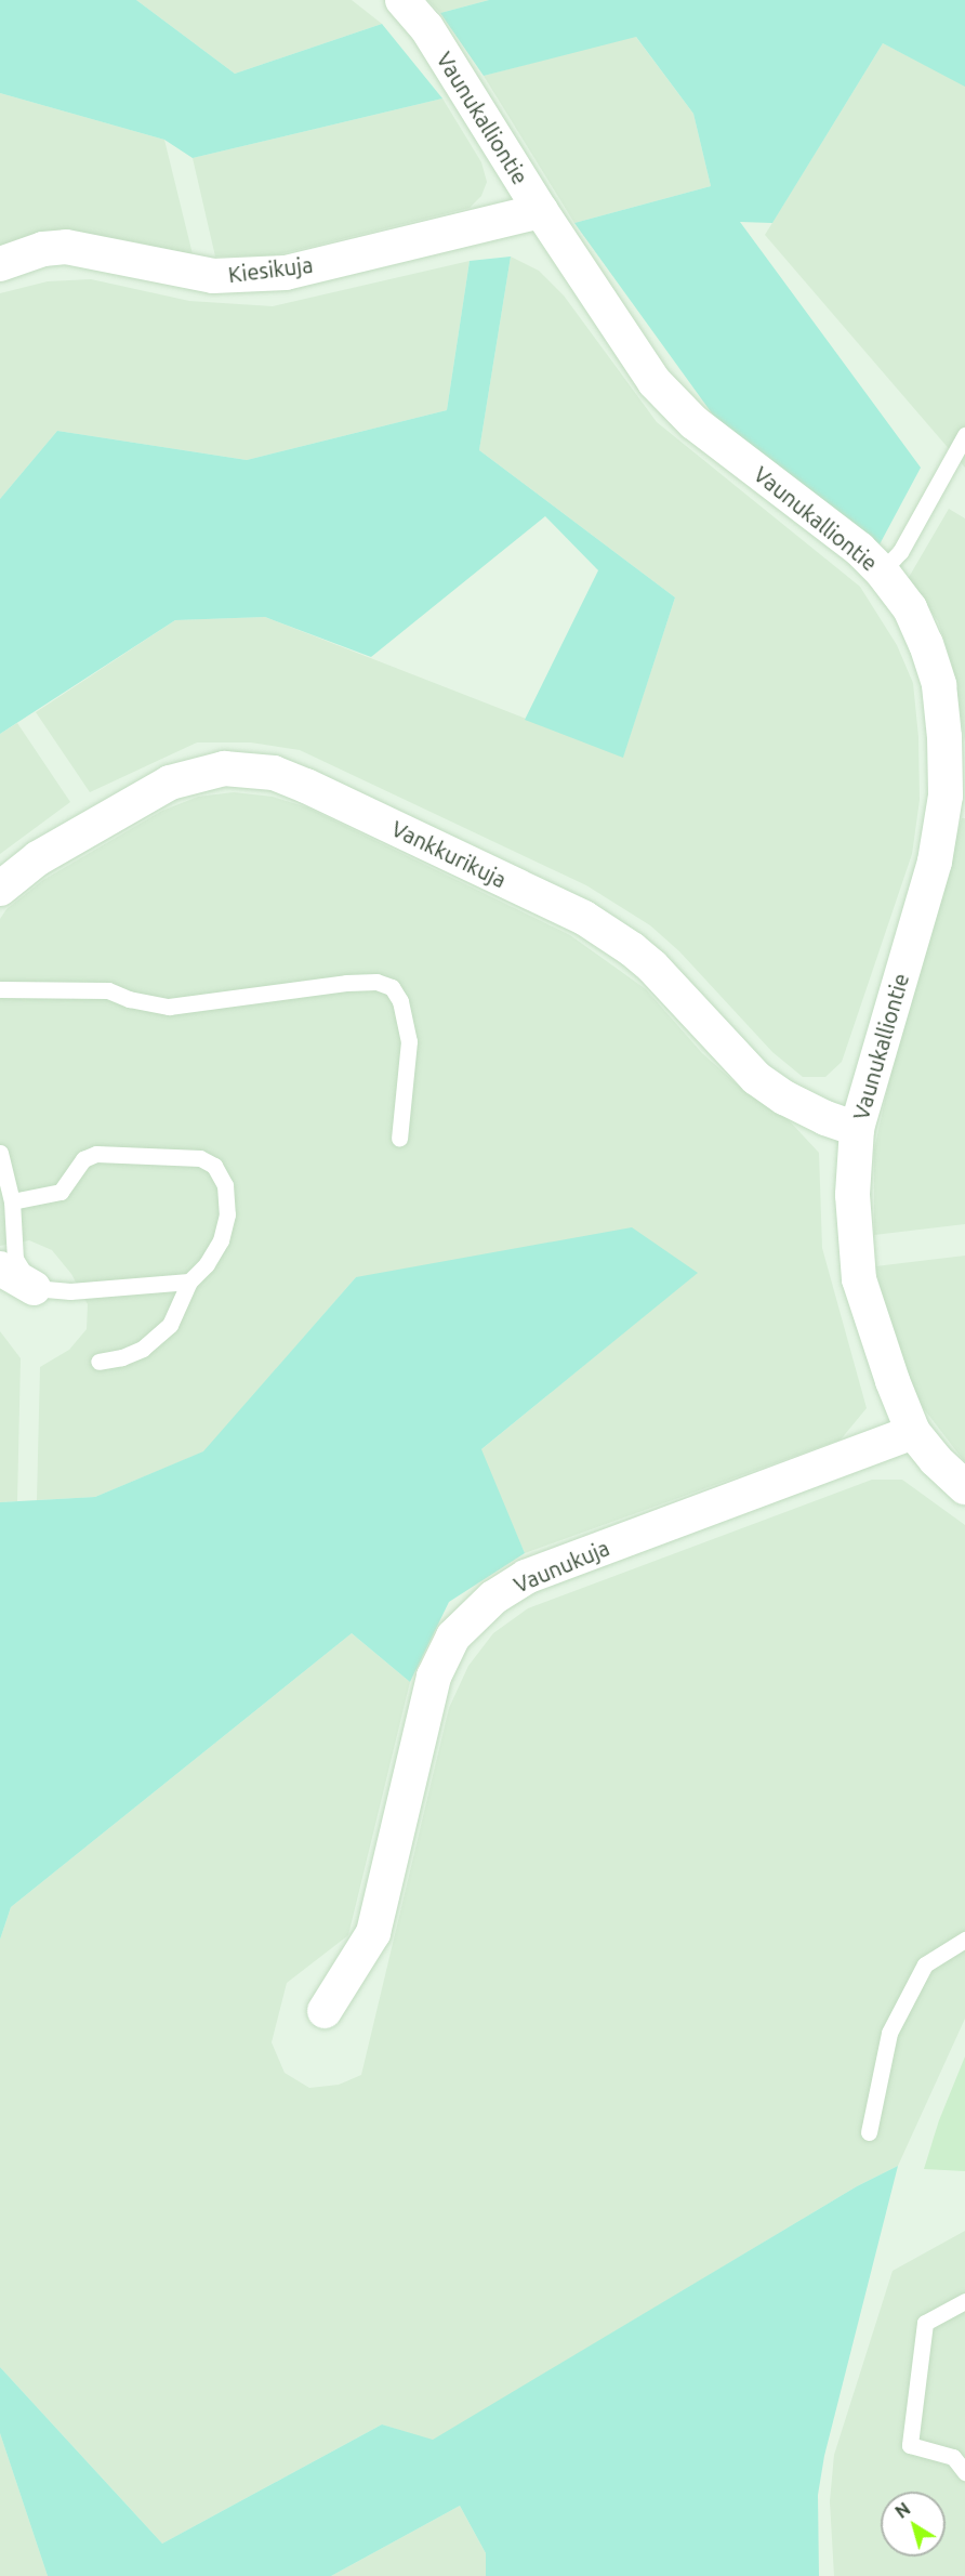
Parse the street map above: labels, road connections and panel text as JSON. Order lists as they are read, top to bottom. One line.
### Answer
{"streets":{"street":["Vaunukalliontie","Kiesikuja","Vankkurikuja","Vaunukuja"]},"crossings":[["Vaunukalliontie","Kiesikuja"],["Vaunukalliontie","Vankkurikuja"],["Vaunukalliontie","Vaunukuja"]],"north":"top left"}
